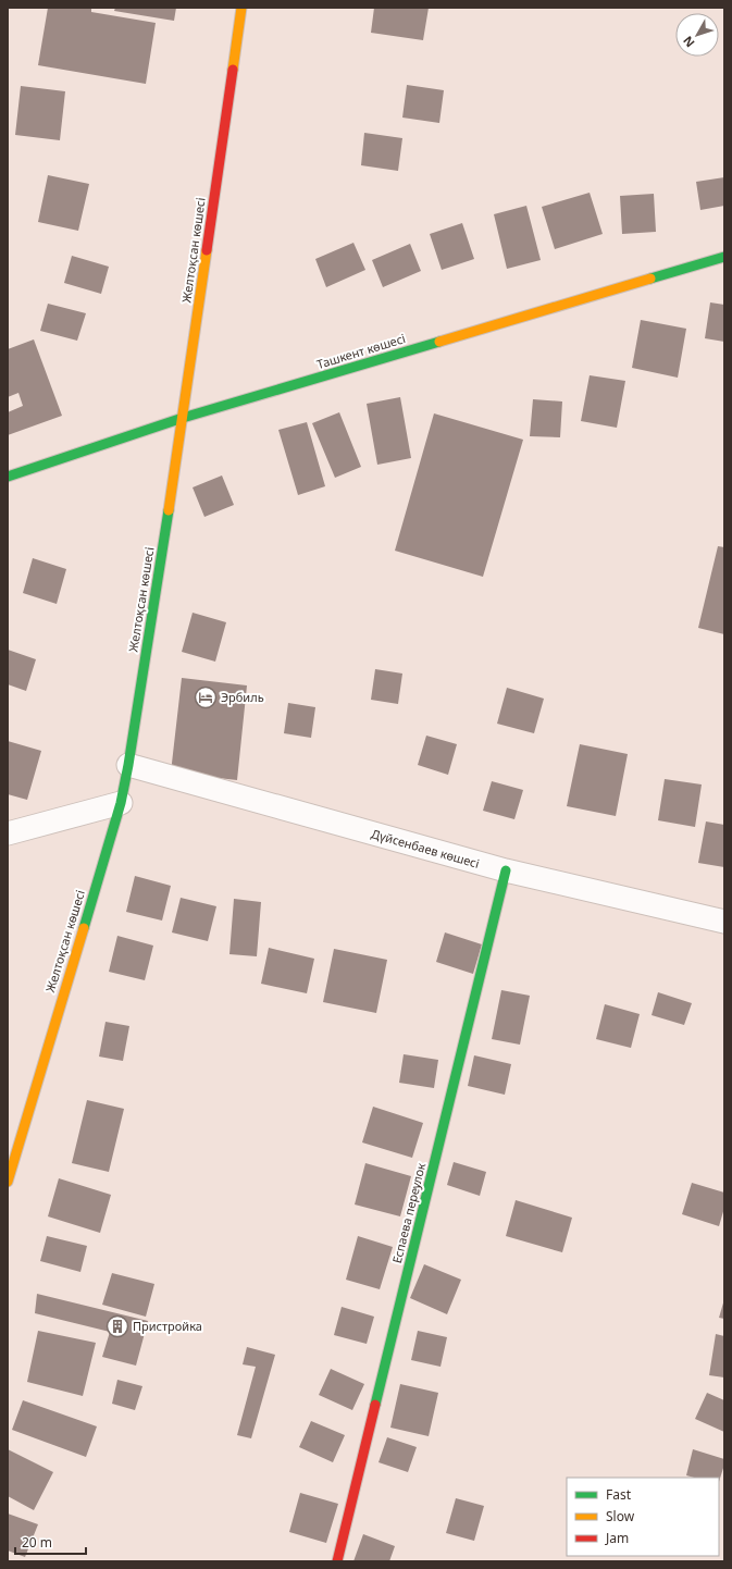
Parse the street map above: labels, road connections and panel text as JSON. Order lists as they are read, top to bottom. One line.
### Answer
{"streets":{"street":["Желтоқсан көшесі","Ташкент көшесі","Дүйсенбаев көшесі","Еспаева переулок"]},"crossings":[["Желтоқсан көшесі","Ташкент көшесі"],["Желтоқсан көшесі","Дүйсенбаев көшесі"],["Дүйсенбаев көшесі","Еспаева переулок"]],"places":{"hotel":["Эрбиль"],"building":["Пристройка"]},"legend":["Fast","Slow","Jam"],"scale_bar":"20 m","north":"bottom left"}
